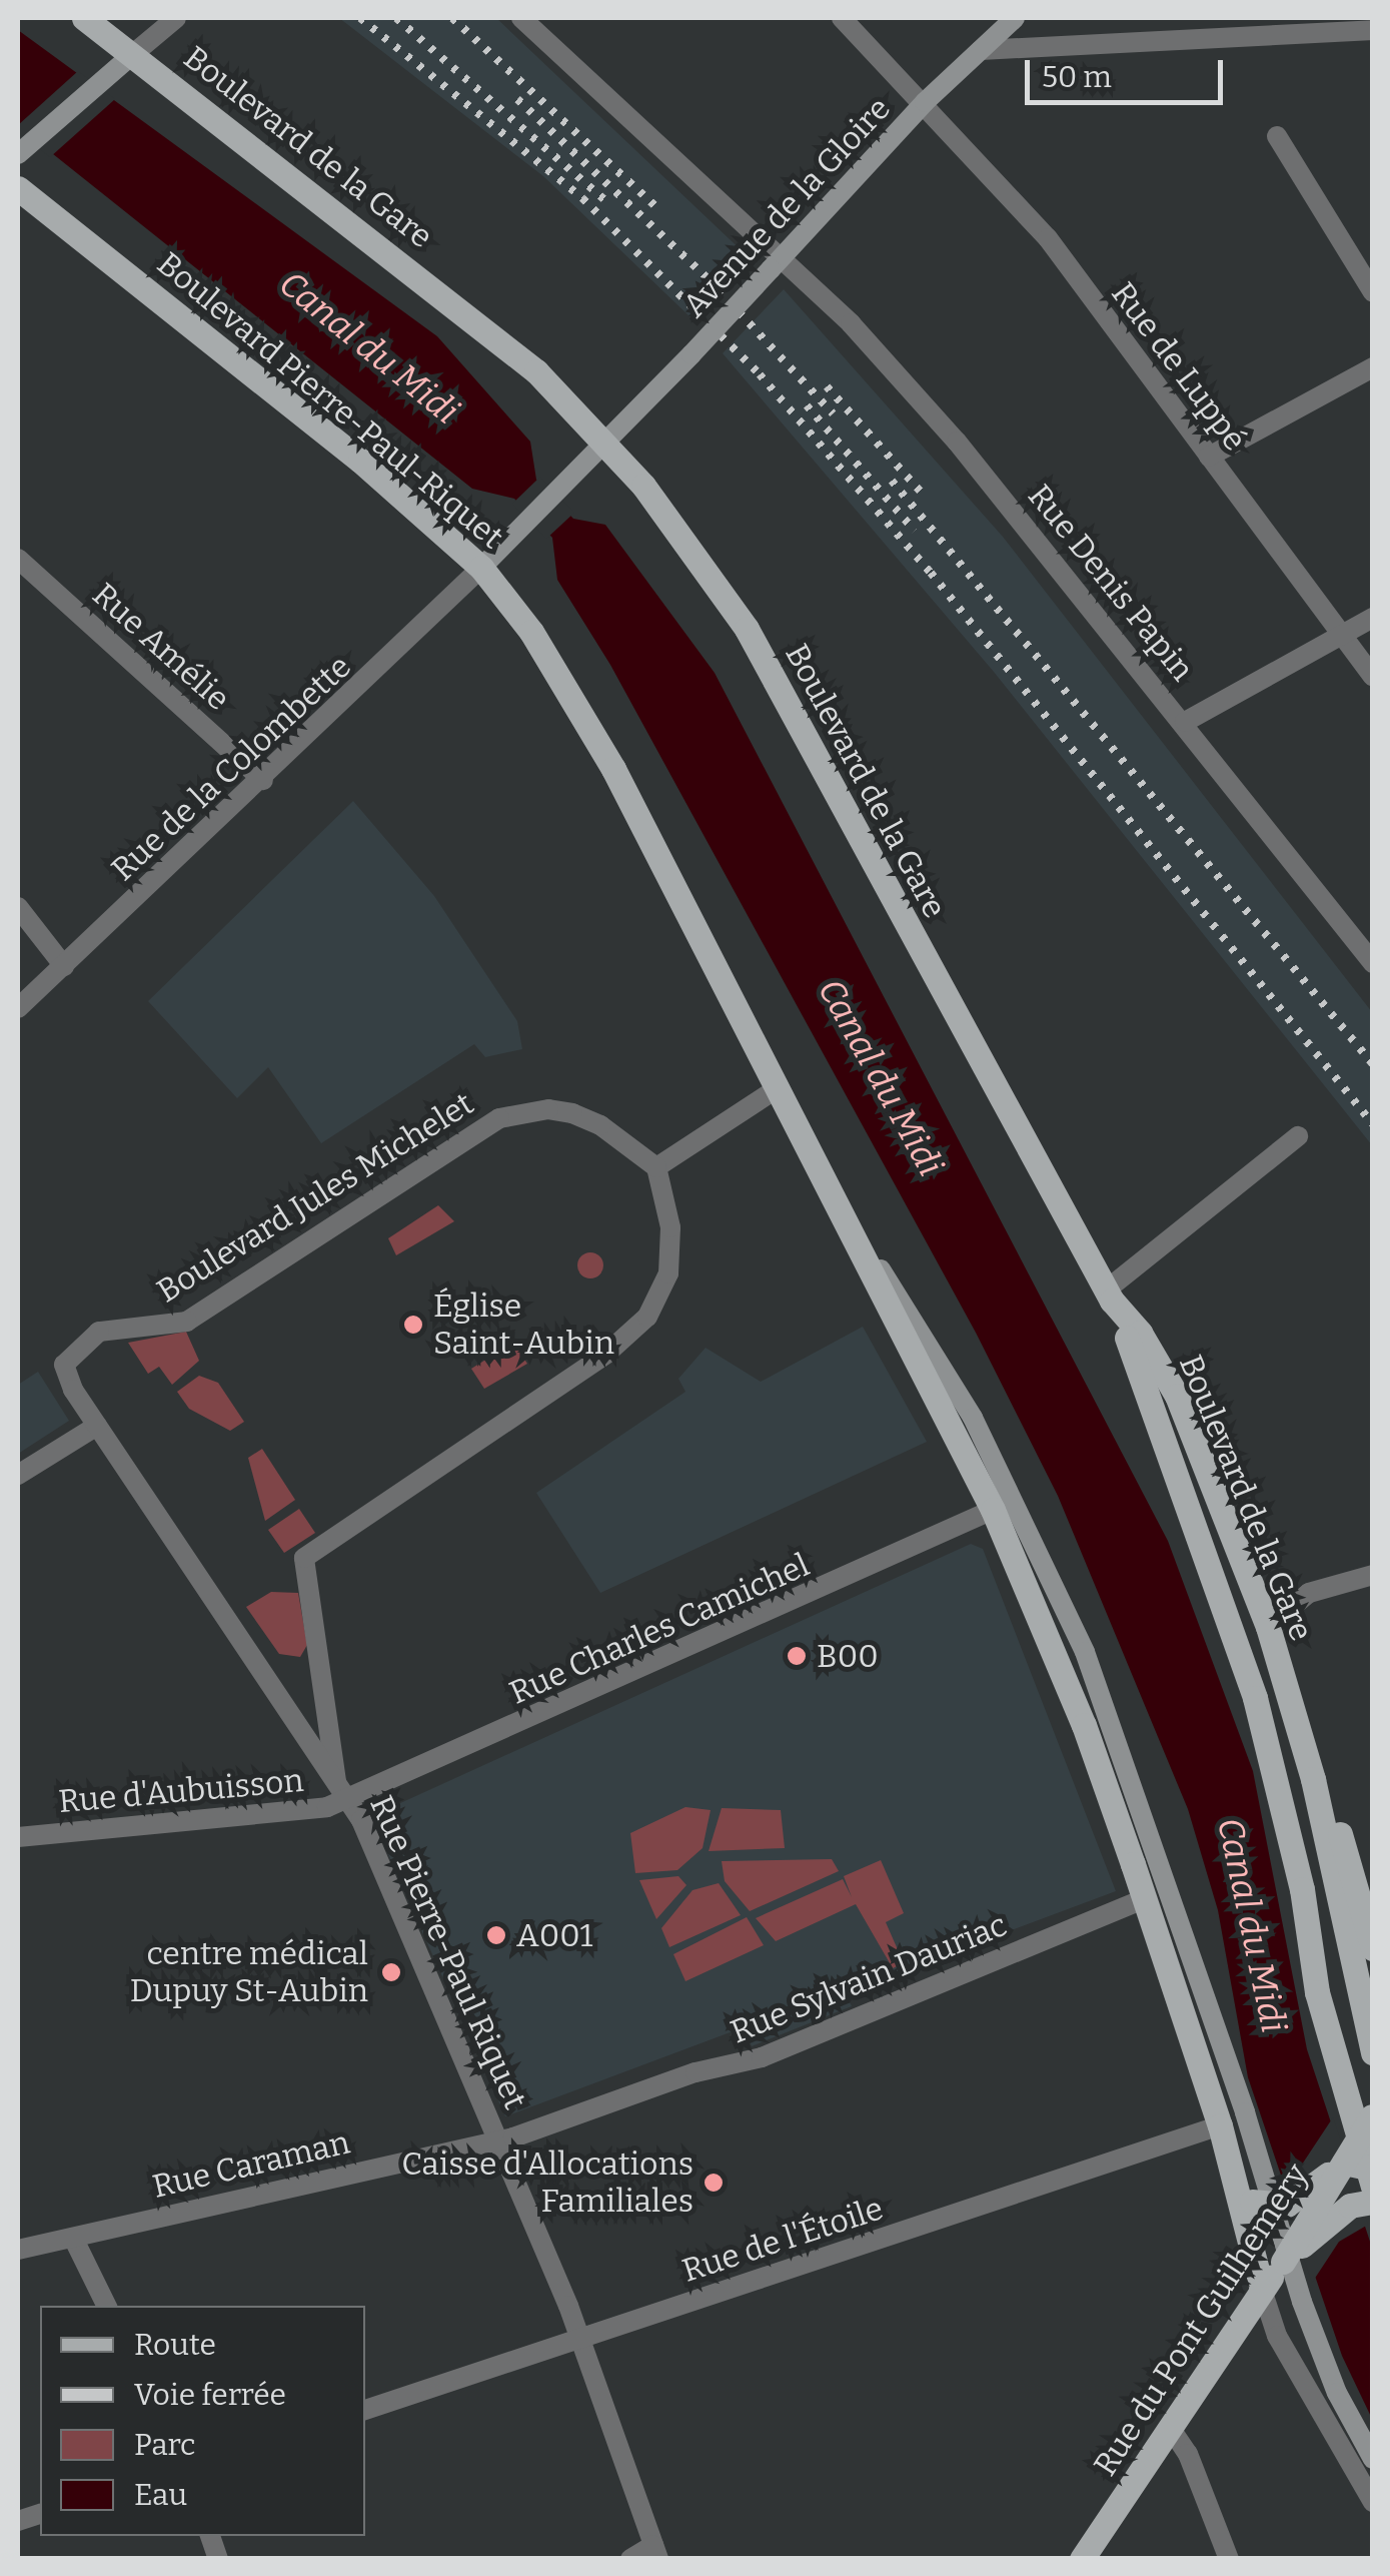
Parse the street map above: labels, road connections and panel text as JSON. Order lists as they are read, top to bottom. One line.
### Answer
{"streets":{"main road":["Boulevard de la Gare","Avenue de la Gloire","Boulevard Pierre-Paul-Riquet","Rue du Pont Guilhemery"],"street":["Rue de Luppé","Rue Denis Papin","Rue Amélie","Rue de la Colombette","Boulevard Jules Michelet","Rue Charles Camichel","Rue d'Aubuisson","Rue Pierre-Paul Riquet","Rue Sylvain Dauriac","Rue Caraman","Rue de l'Étoile"]},"crossings":[["Boulevard de la Gare","Avenue de la Gloire"],["Avenue de la Gloire","Rue de Luppé"],["Avenue de la Gloire","Boulevard Pierre-Paul-Riquet"],["Avenue de la Gloire","Rue Denis Papin"],["Avenue de la Gloire","Rue de la Colombette"],["Boulevard Pierre-Paul-Riquet","Rue de la Colombette"],["Boulevard Pierre-Paul-Riquet","Rue Charles Camichel"],["Boulevard Pierre-Paul-Riquet","Rue Sylvain Dauriac"],["Boulevard Pierre-Paul-Riquet","Rue de l'Étoile"],["Boulevard Pierre-Paul-Riquet","Rue du Pont Guilhemery"],["Rue Amélie","Rue de la Colombette"],["Boulevard Jules Michelet","Rue Pierre-Paul Riquet"],["Rue Charles Camichel","Rue d'Aubuisson"],["Rue Charles Camichel","Rue Pierre-Paul Riquet"],["Rue d'Aubuisson","Rue Pierre-Paul Riquet"],["Rue Pierre-Paul Riquet","Rue Sylvain Dauriac"],["Rue Pierre-Paul Riquet","Rue Caraman"],["Rue Pierre-Paul Riquet","Rue de l'Étoile"],["Rue Sylvain Dauriac","Rue Caraman"]],"water":["Canal du Midi"],"places":["Église Saint-Aubin","B00","A001","centre médical Dupuy St-Aubin","Caisse d'Allocations Familiales"],"legend":["Route","Voie ferrée","Parc","Eau"],"scale_bar":"50 m"}
